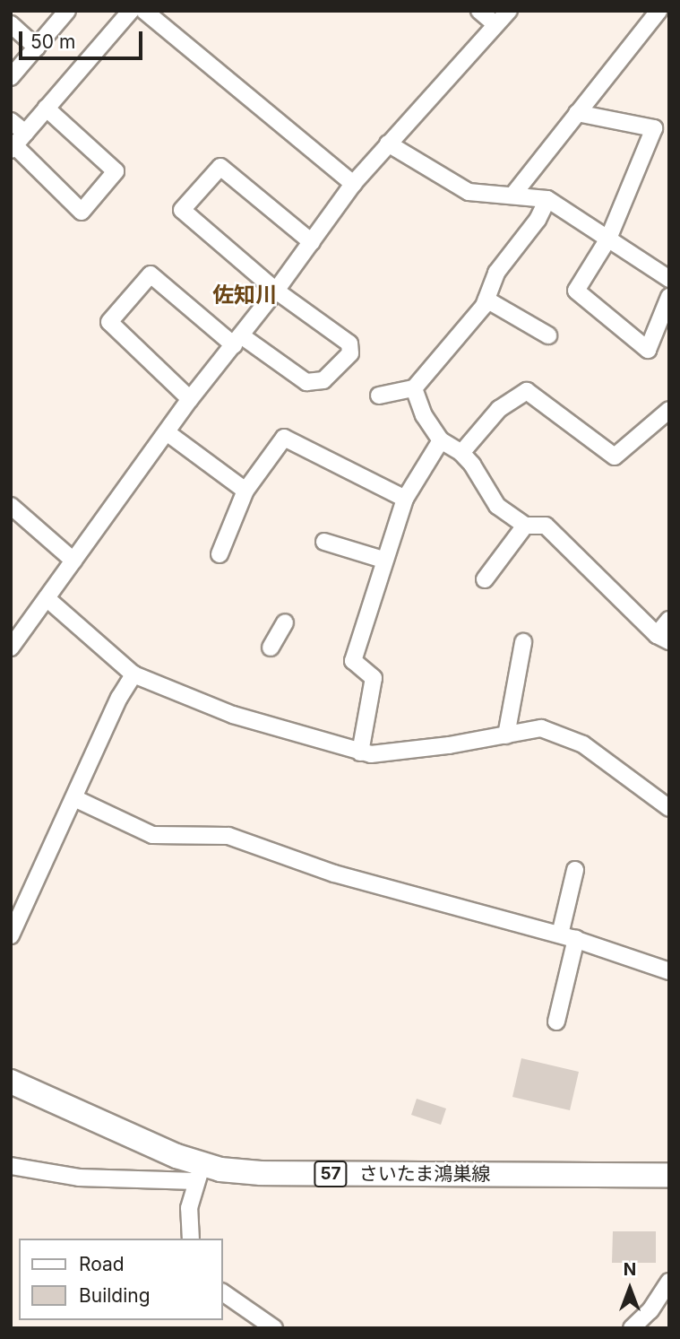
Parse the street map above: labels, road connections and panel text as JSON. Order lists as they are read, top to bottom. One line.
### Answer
{"streets":{"main road":["57","さいたま鴻巣線"]},"districts":["佐知川"],"legend":["Road","Building"],"scale_bar":"50 m","north":"top"}
